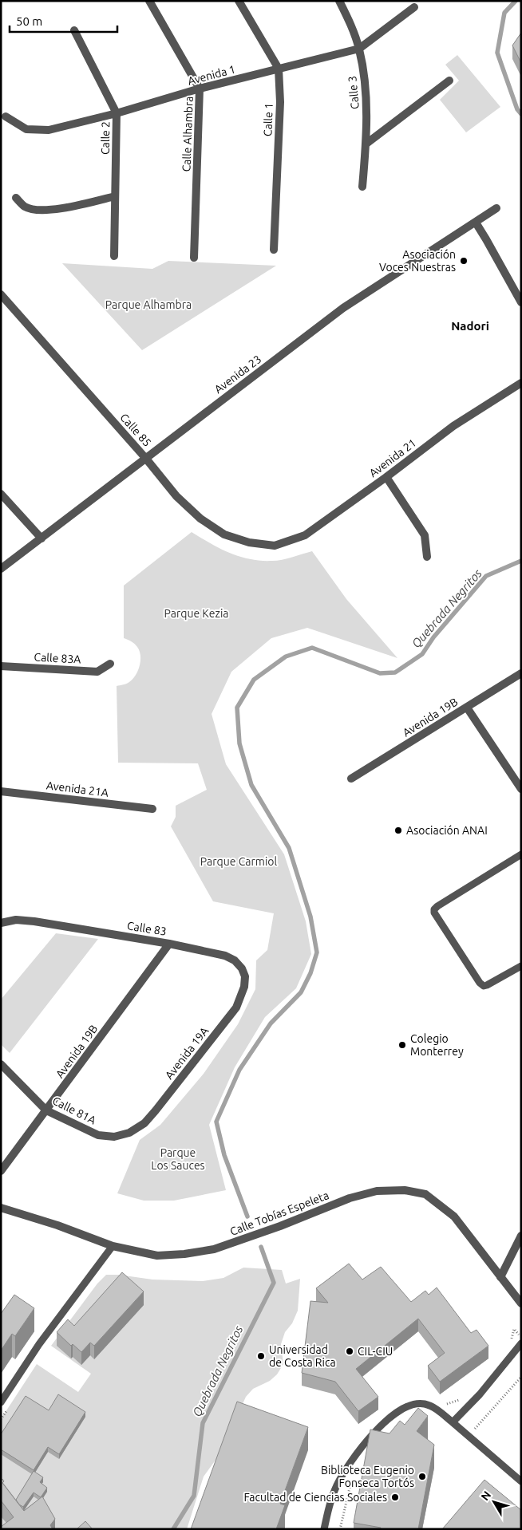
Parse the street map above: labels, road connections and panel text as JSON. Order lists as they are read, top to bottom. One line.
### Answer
{"streets":{"street":["Avenida 1","Calle 3","Calle 1","Calle Alhambra","Calle 2","Avenida 23","Calle 85","Avenida 21","Calle 83A","Avenida 19B","Avenida 21A","Calle 83","Avenida 19A","Calle 81A","Calle Tobías Espeleta"]},"crossings":[["Avenida 1","Calle 3"],["Avenida 1","Calle 1"],["Avenida 1","Calle Alhambra"],["Avenida 1","Calle 2"],["Avenida 23","Calle 85"],["Calle 85","Avenida 21"],["Avenida 19B","Calle 83"],["Avenida 19B","Calle 81A"],["Calle 83","Avenida 19A"],["Avenida 19A","Calle 81A"]],"districts":["Nadori"],"water":["Quebrada Negritos"],"parks":["Parque Alhambra","Parque Kezia","Parque Carmiol","Parque Los Sauces"],"places":["Asociación Voces Nuestras","Asociación ANAI","Colegio Monterrey","CIL-CIU","Universidad de Costa Rica","Biblioteca Eugenio Fonseca Tortós","Facultad de Ciencias Sociales"],"scale_bar":"50 m","north":"top left"}
